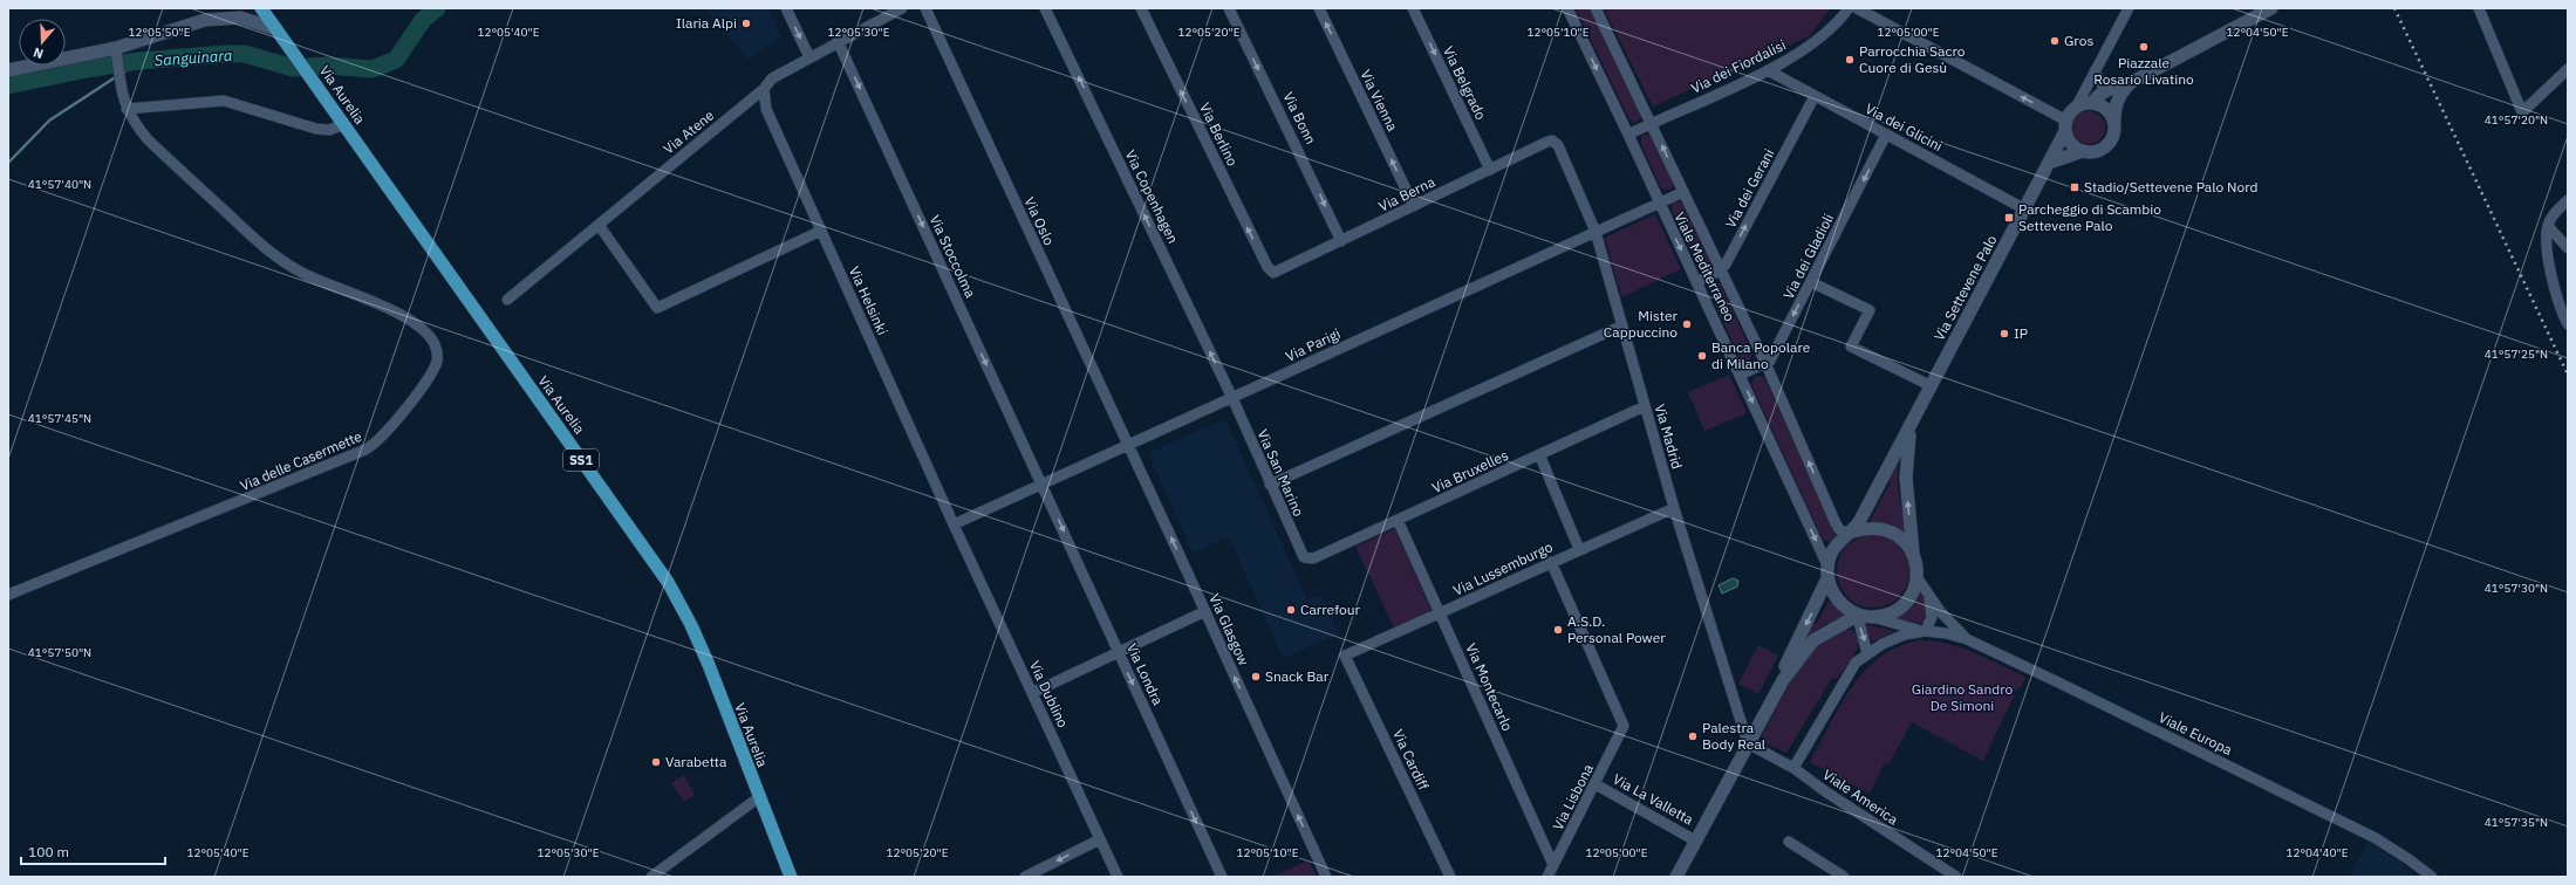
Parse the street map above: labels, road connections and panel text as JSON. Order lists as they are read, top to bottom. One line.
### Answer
{"streets":{"main road":["Via Aurelia","SS1"],"street":["Via dei Fiordalisi","Via Belgrado","Via Vienna","Via Bonn","Via dei Glicini","Via Atene","Via Berlino","Via dei Gerani","Via Berna","Via Copenhagen","Via Oslo","Via Stoccolma","Via dei Gladioli","Viale Mediterraneo","Via Settevene Palo","Via Helsinki","Via Parigi","Via Madrid","Via delle Casermette","Via Bruxelles","Via San Marino","Via Lussemburgo","Via Glasgow","Via Londra","Via Montecarlo","Via Dublino","Viale Europa","Via Cardiff","Via Lisbona","Viale America","Via La Valletta"]},"crossings":[["Via dei Fiordalisi","Via dei Glicini"],["Via dei Fiordalisi","Viale Mediterraneo"],["Via Belgrado","Via Berna"],["Via Vienna","Via Berna"],["Via Bonn","Via Berna"],["Via dei Glicini","Via dei Gerani"],["Via dei Glicini","Via dei Gladioli"],["Via dei Glicini","Via Settevene Palo"],["Via Atene","Via Stoccolma"],["Via Atene","Via Helsinki"],["Via Berlino","Via Berna"],["Via dei Gerani","Viale Mediterraneo"],["Via Berna","Via Madrid"],["Via Copenhagen","Via Parigi"],["Via Copenhagen","Via San Marino"],["Via Oslo","Via Parigi"],["Via Oslo","Via Glasgow"],["Via Stoccolma","Via Parigi"],["Via Stoccolma","Via Londra"],["Via dei Gladioli","Viale Mediterraneo"],["Viale Mediterraneo","Via Settevene Palo"],["Viale Mediterraneo","Via Parigi"],["Viale Mediterraneo","Viale Europa"],["Via Settevene Palo","Viale Europa"],["Via Helsinki","Via Parigi"],["Via Helsinki","Via Dublino"],["Via Parigi","Via Madrid"],["Via Parigi","Via San Marino"],["Via Parigi","Via Glasgow"],["Via Parigi","Via Londra"],["Via Parigi","Via Dublino"],["Via Madrid","Via Bruxelles"],["Via Madrid","Via Lussemburgo"],["Via Madrid","Viale America"],["Via Bruxelles","Via San Marino"],["Via Bruxelles","Via Montecarlo"],["Via Lussemburgo","Via Montecarlo"],["Via Lussemburgo","Via Cardiff"],["Via Lussemburgo","Via Lisbona"],["Via Montecarlo","Via Lisbona"],["Viale Europa","Viale America"],["Via Lisbona","Via La Valletta"]],"one_way":["Via Belgrado","Via Vienna","Via Bonn","Via Berlino","Via dei Gerani","Via Copenhagen","Via Stoccolma","Via dei Gladioli","Via Glasgow","Via Londra"],"water":["Sanguinara"],"parks":["Giardino Sandro De Simoni"],"places":{"other":["Ilaria Alpi","Gros","Piazzale Rosario Livatino","Parrocchia Sacro Cuore di Gesù","Mister Cappuccino","IP","Banca Popolare di Milano","Carrefour","A.S.D. Personal Power","Snack Bar","Palestra Body Real","Varabetta"],"transit":["Stadio/Settevene Palo Nord","Parcheggio di Scambio Settevene Palo"]},"scale_bar":"100 m","north":"bottom","coordinates":["12°05'50\"E","12°05'40\"E","12°05'30\"E","12°05'20\"E","12°05'10\"E","12°05'00\"E","12°04'50\"E","41°57'20\"N","41°57'40\"N","41°57'25\"N","41°57'45\"N","41°57'30\"N","41°57'50\"N","41°57'35\"N","12°04'40\"E"]}
